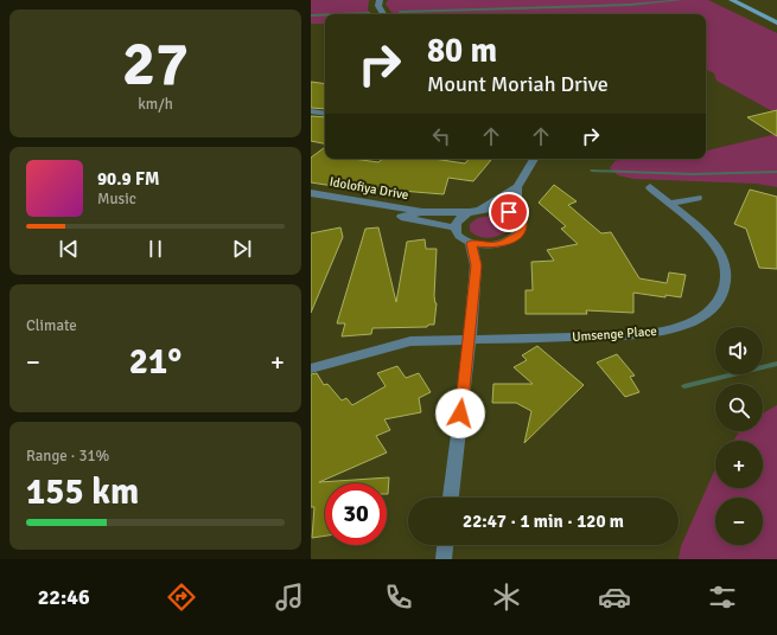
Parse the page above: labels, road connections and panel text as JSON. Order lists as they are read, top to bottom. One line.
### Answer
{"streets":{"street":["Idolofiya Drive","Umsenge Place"]},"page":{"tile":[["27","km/h"],"Climate",["Range · 31%","155 km"]],"turn":["80 m","Mount Moriah Drive"],"song":["90.9 FM","Music"],"map_buttons":["+","−"],"heat":["−","21°","+"],"limit":"30","trip":"22:47 · 1 min · 120 m","tabs":"22:46"}}
